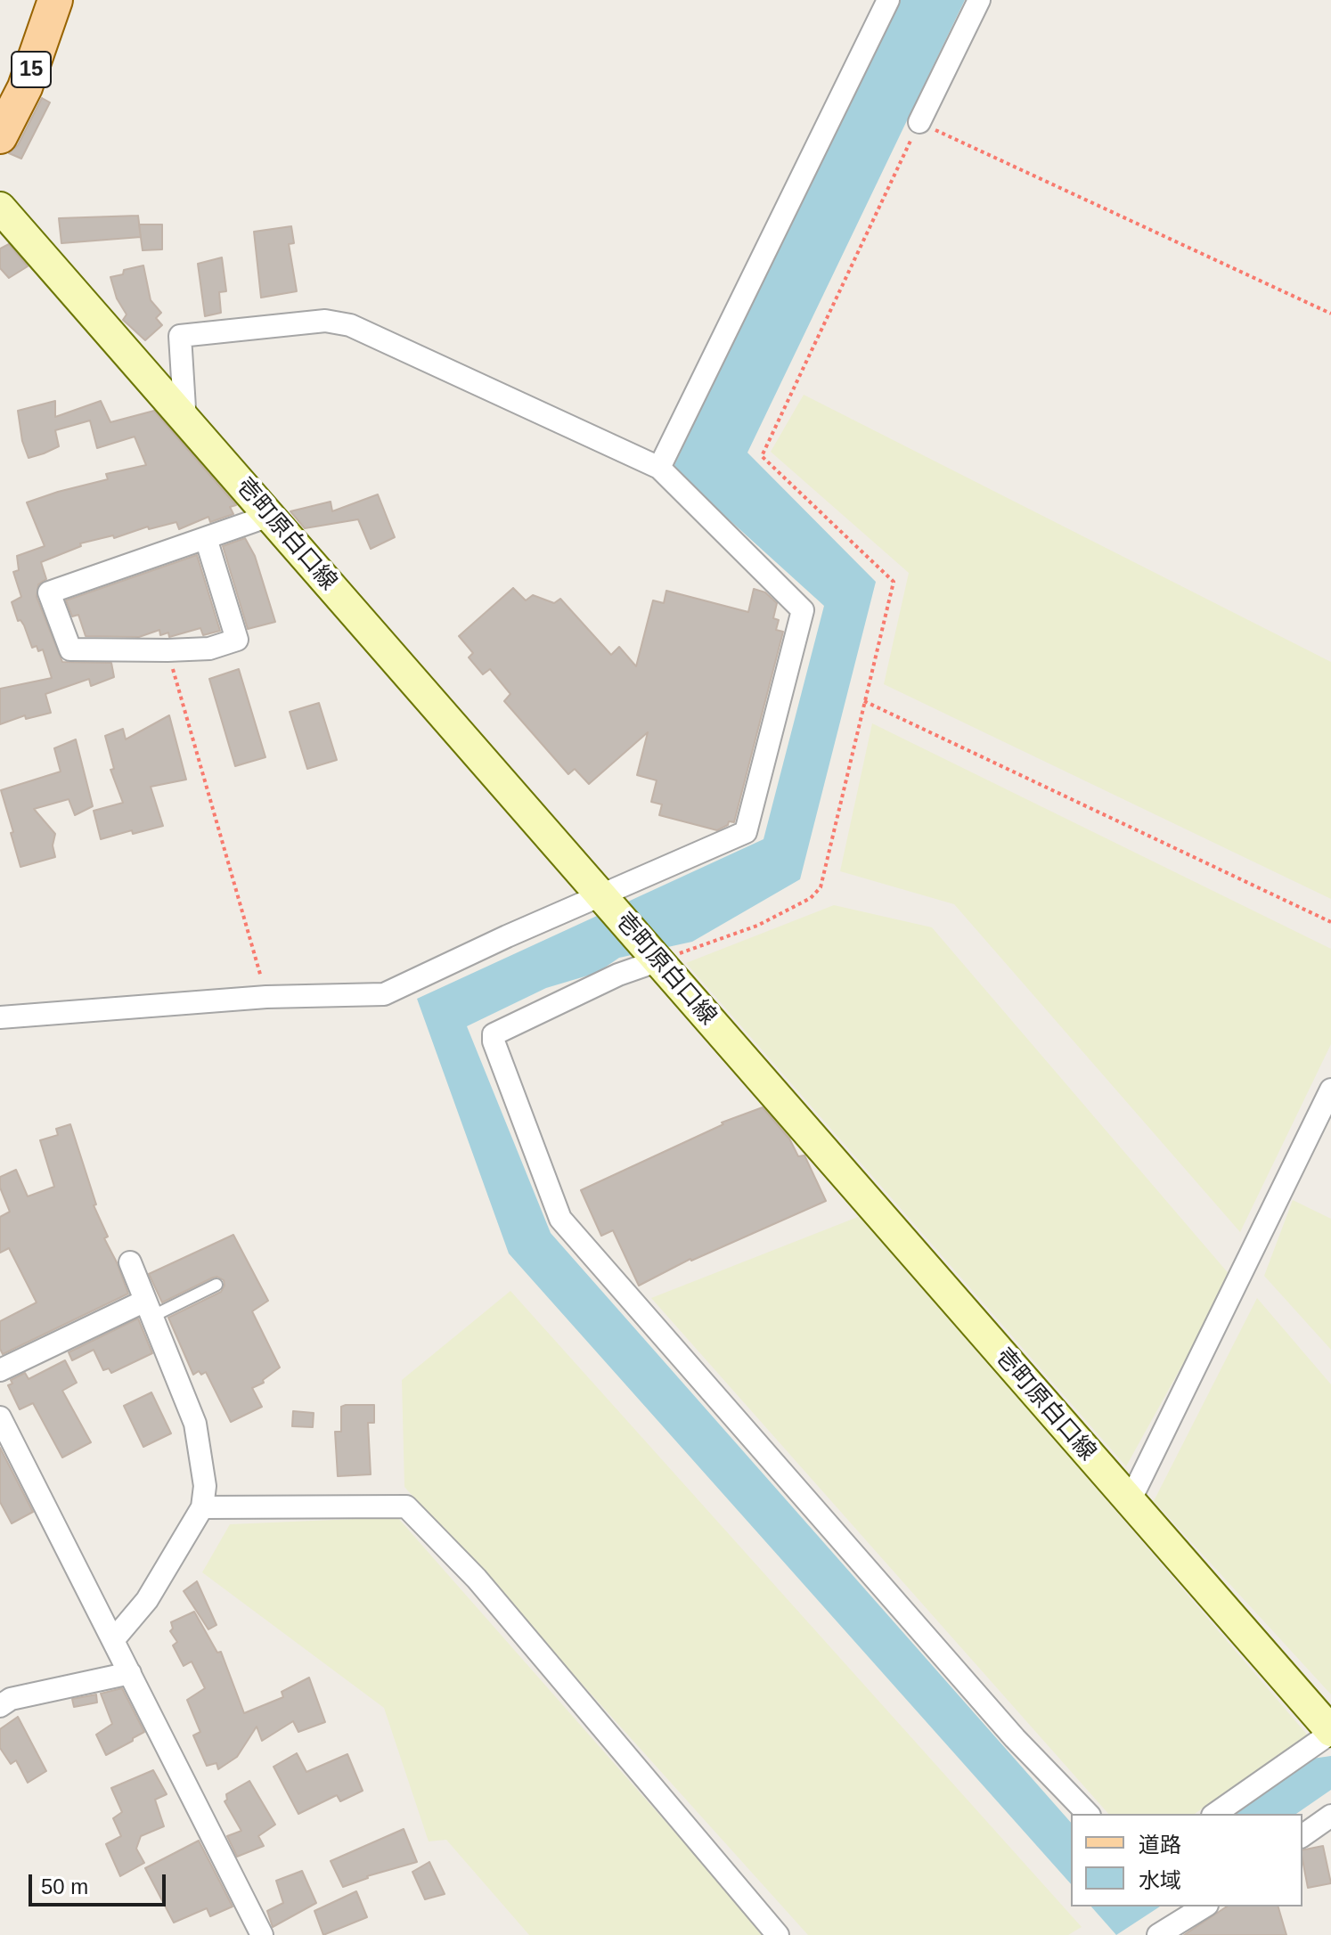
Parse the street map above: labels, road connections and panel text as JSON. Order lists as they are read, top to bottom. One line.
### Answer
{"streets":{"main road":["15","壱町原白口線"]},"legend":["道路","水域"],"scale_bar":"50 m"}
